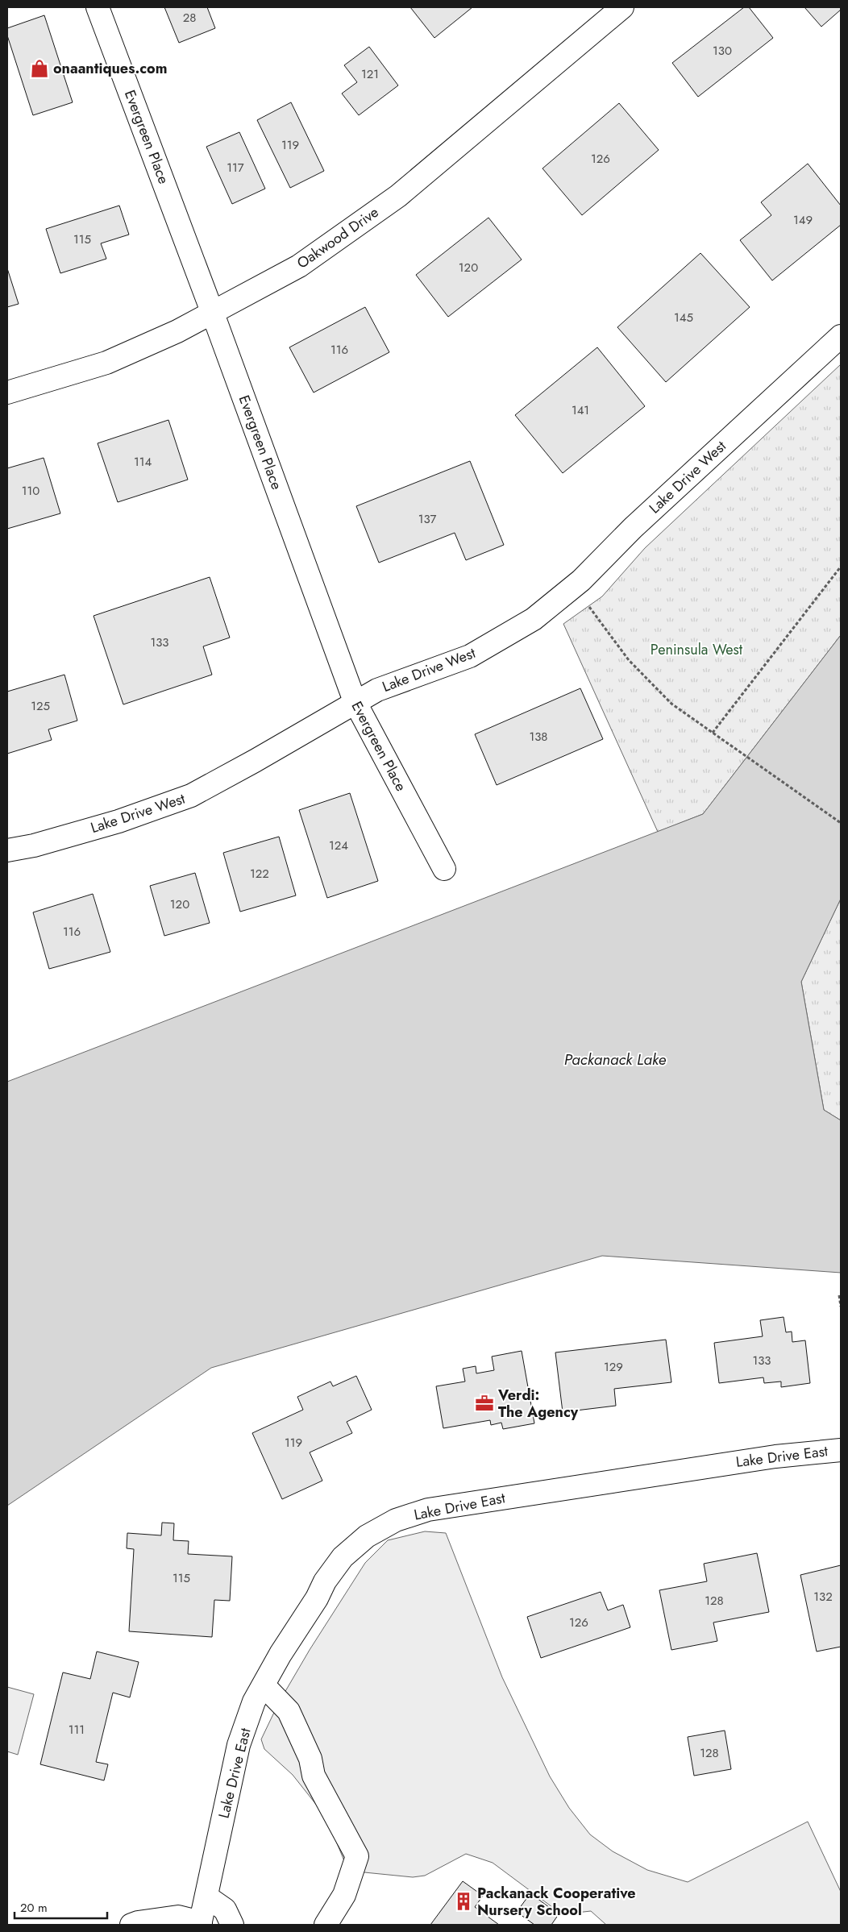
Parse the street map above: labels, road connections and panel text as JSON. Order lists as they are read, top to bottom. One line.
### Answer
{"streets":{"street":["Evergreen Place","Oakwood Drive","Lake Drive West","Lake Drive East"]},"crossings":[["Evergreen Place","Oakwood Drive"],["Evergreen Place","Lake Drive West"]],"water":["Packanack Lake"],"parks":["Peninsula West"],"places":{"shop":["onaantiques.com"],"office":["Verdi: The Agency"],"building":["Packanack Cooperative Nursery School"]},"house_numbers":["28","130","121","119","126","117","149","115","120","145","116","141","114","110","137","133","125","138","124","122","120","116","133","129","119","115","132","128","126","111","128"],"scale_bar":"20 m"}
